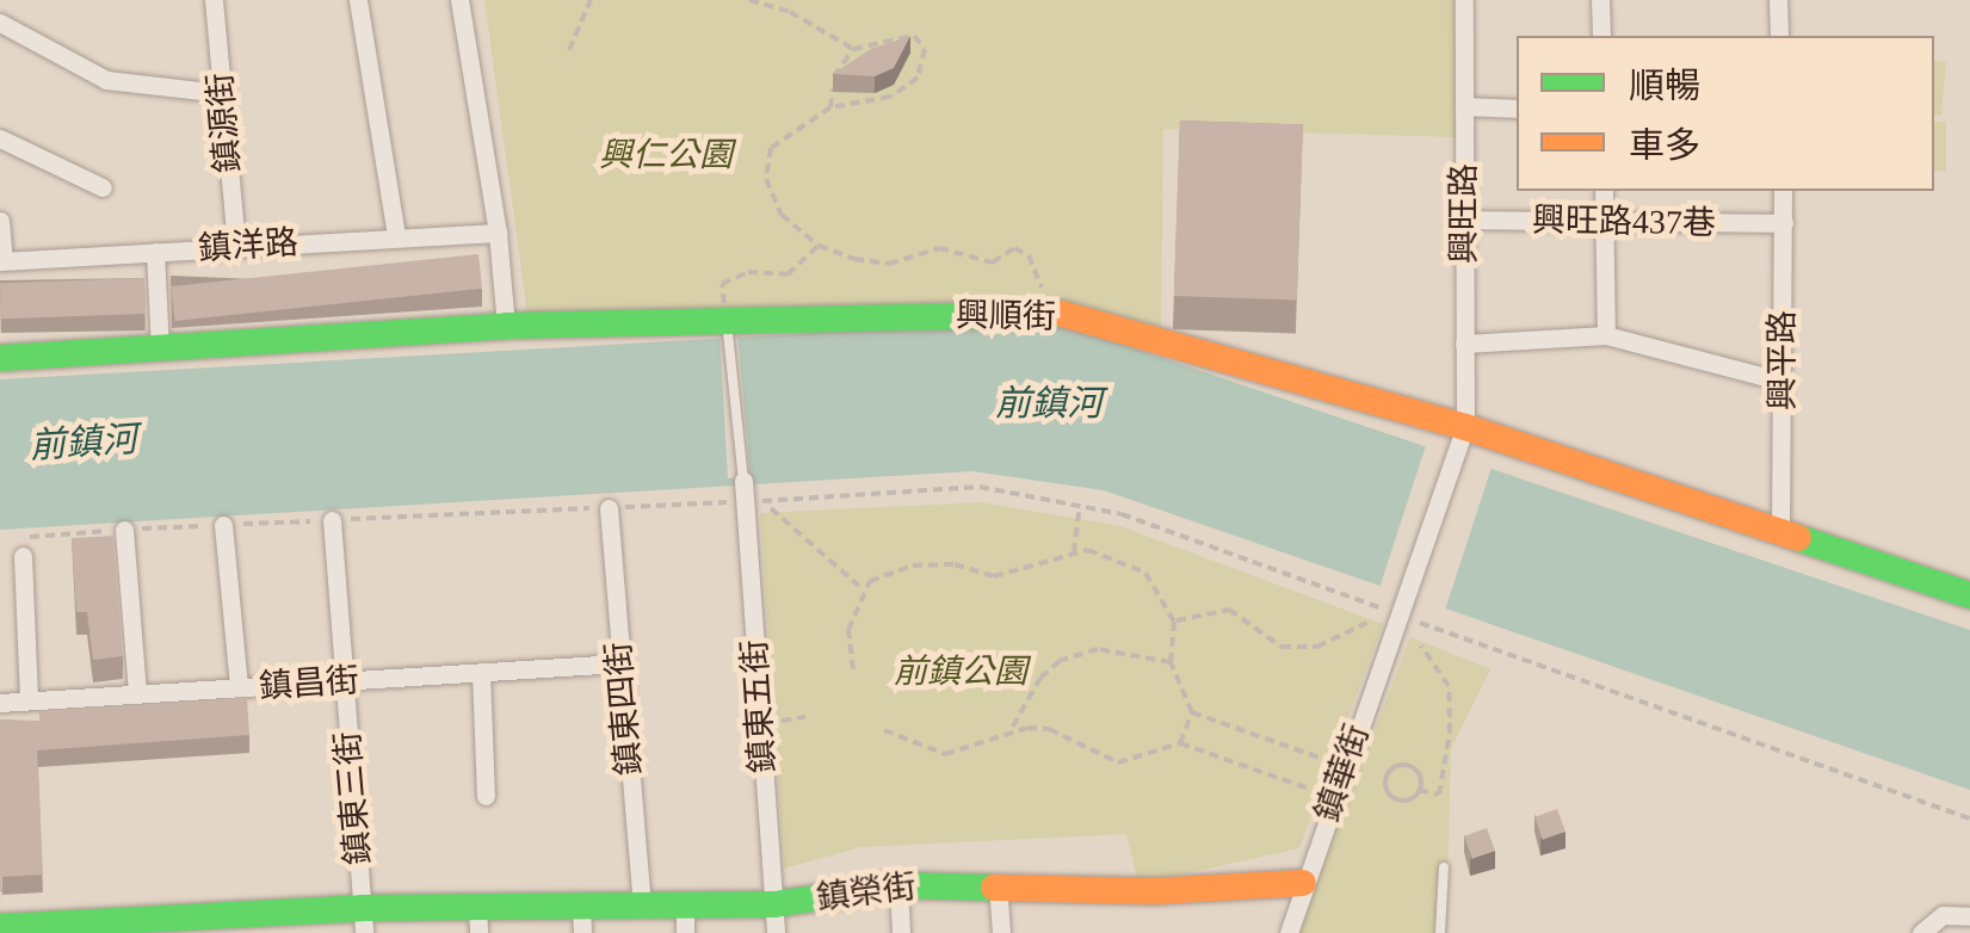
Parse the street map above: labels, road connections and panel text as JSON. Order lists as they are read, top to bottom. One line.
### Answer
{"streets":{"street":["鎮源街","興旺路","興旺路437巷","鎮洋路","興順街","興平路","鎮昌街","鎮東五街","鎮東四街","鎮華街","鎮東三街","鎮榮街"]},"crossings":[["鎮源街","鎮洋路"],["興旺路","興旺路437巷"],["興旺路","興順街"],["興旺路","鎮華街"],["興旺路437巷","興平路"],["興順街","興平路"],["興順街","鎮華街"],["鎮昌街","鎮東四街"],["鎮昌街","鎮東三街"],["鎮東五街","鎮榮街"],["鎮東四街","鎮榮街"],["鎮華街","鎮榮街"],["鎮東三街","鎮榮街"]],"water":["前鎮河"],"parks":["興仁公園","前鎮公園"],"legend":["順暢","車多"]}
